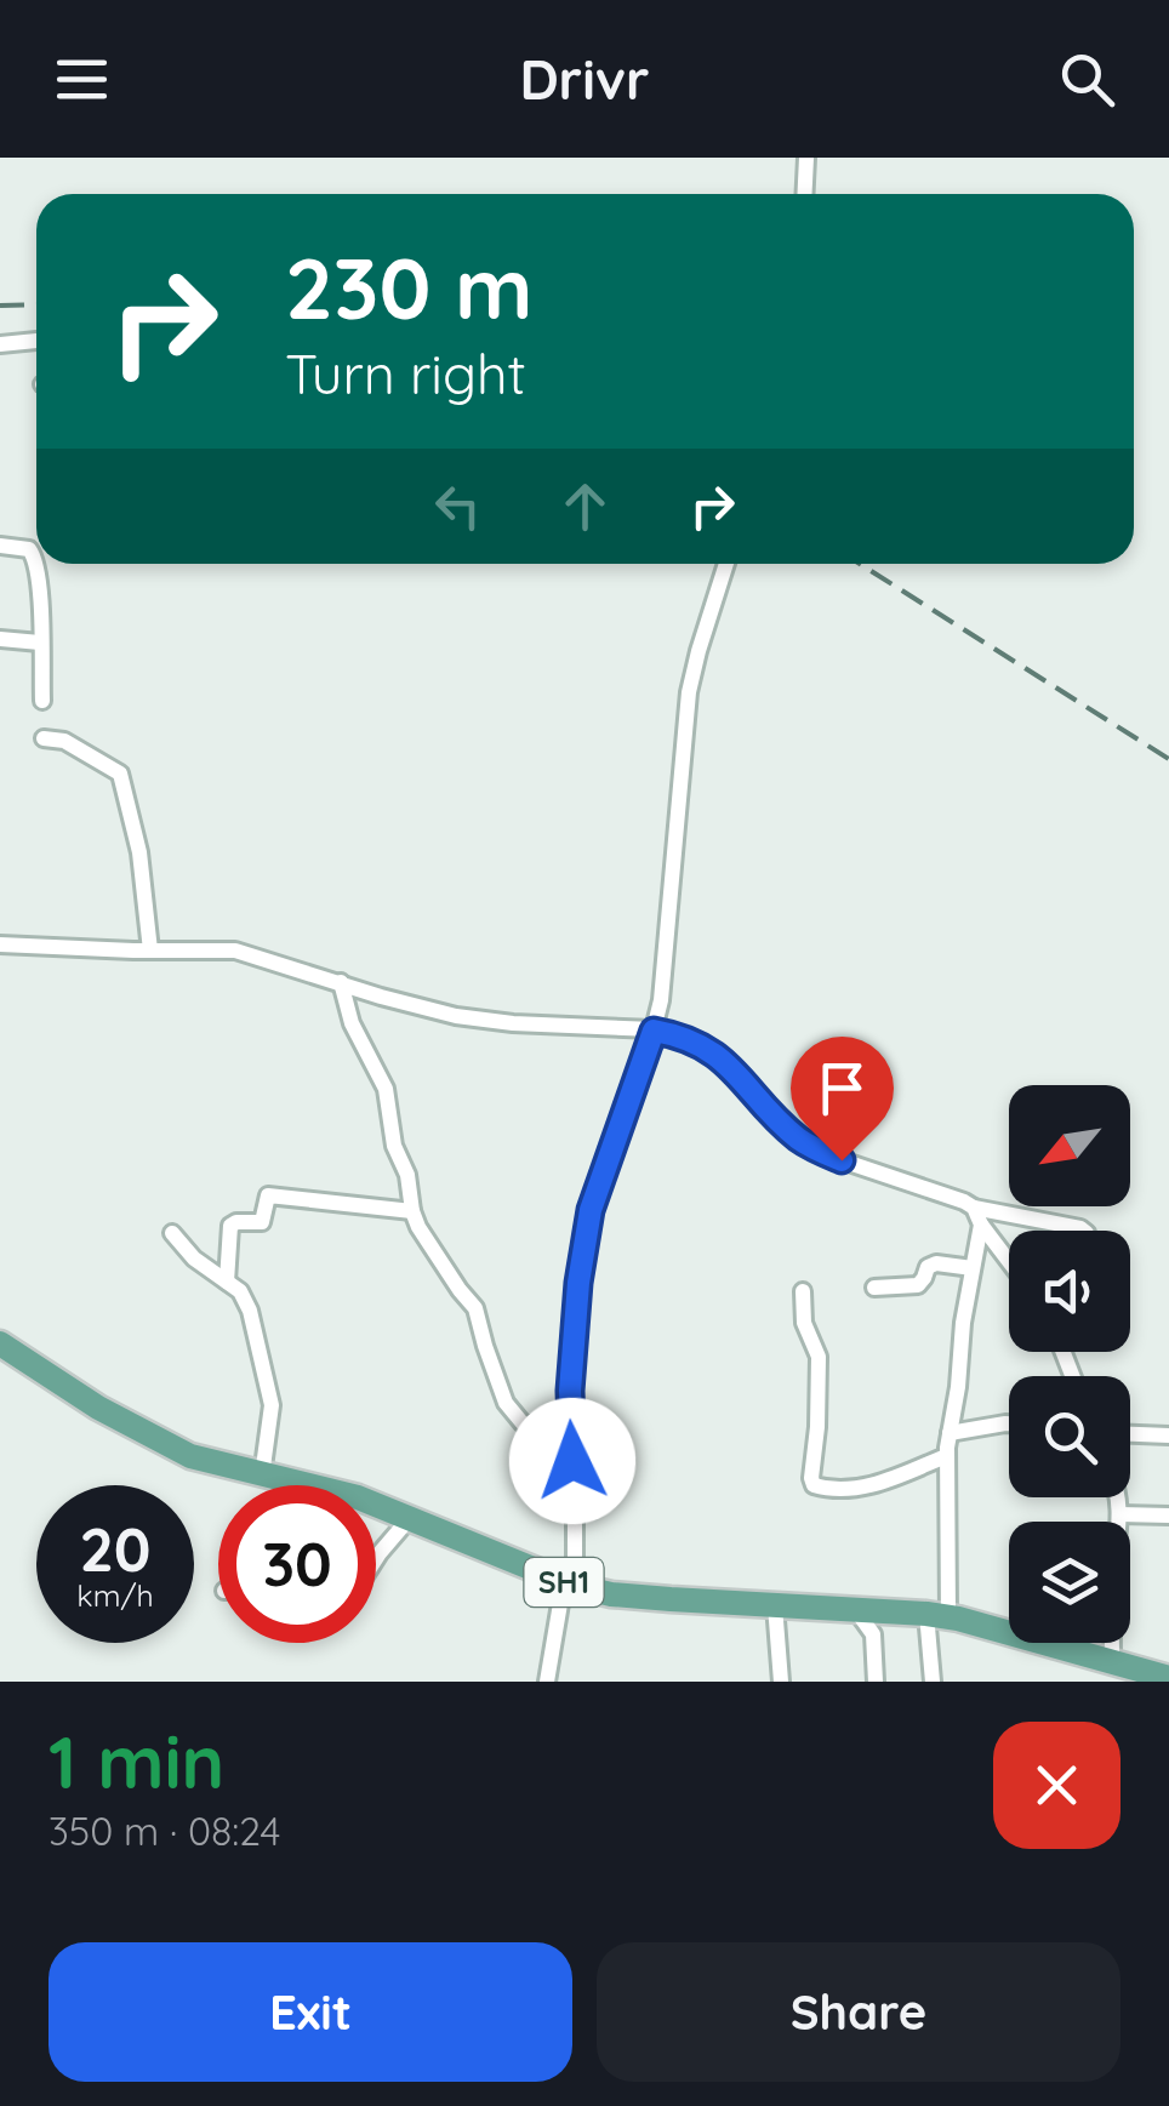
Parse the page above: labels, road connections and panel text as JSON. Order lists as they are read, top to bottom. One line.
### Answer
{"streets":{"main road":["SH1"]},"north":"bottom left","page":{"header":"Drivr","turn":["230 m","Turn right"],"speed":"20 km/h","limit":"30","heading":["1 min","350 m · 08:24"],"buttons":["Exit","Share"]}}
